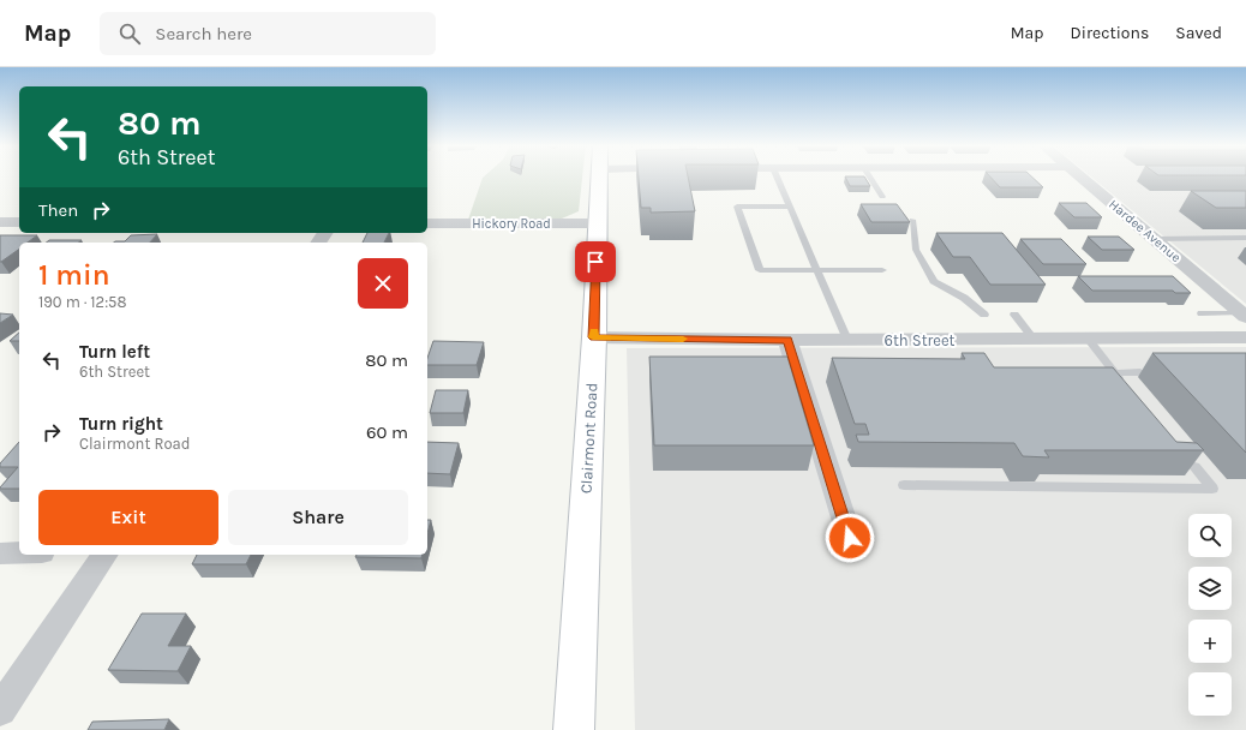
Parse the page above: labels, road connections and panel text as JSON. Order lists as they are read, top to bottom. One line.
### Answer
{"streets":{"main road":["Clairmont Road"],"street":["Hickory Road","Hardee Avenue","6th Street"]},"crossings":[["Hickory Road","Clairmont Road"],["6th Street","Clairmont Road"]],"page":{"header":"Map","search":"Search here","nav":["Map","Directions","Saved"],"turn":["80 m","6th Street"],"then":"Then","heading":["1 min","190 m · 12:58"],"list":[{"name":"Turn left","note":"6th Street","value":"80 m"},{"name":"Turn right","note":"Clairmont Road","value":"60 m"}],"buttons":["Exit","Share"],"map_buttons":["+","−"]}}
